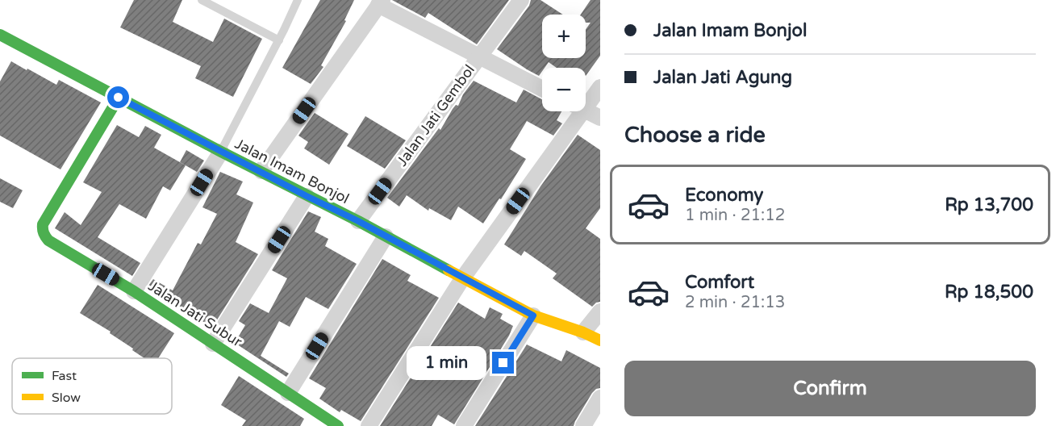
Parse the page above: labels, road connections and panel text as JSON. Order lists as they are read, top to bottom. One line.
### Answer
{"streets":{"main road":["Jalan Imam Bonjol","Jalan Jati Subur"],"street":["Jalan Jati Gembol"]},"crossings":[["Jalan Jati Gembol","Jalan Imam Bonjol"],["Jalan Imam Bonjol","Jalan Jati Subur"]],"legend":["Fast","Slow"],"page":{"banner":["Jalan Imam Bonjol","Jalan Jati Agung"],"map_buttons":["+","−"],"heading":"Choose a ride","list":[{"name":"Economy","note":"1 min · 21:12","value":"Rp 13,700"},{"name":"Comfort","note":"2 min · 21:13","value":"Rp 18,500"}],"bubble":"1 min","buttons":"Confirm"}}
